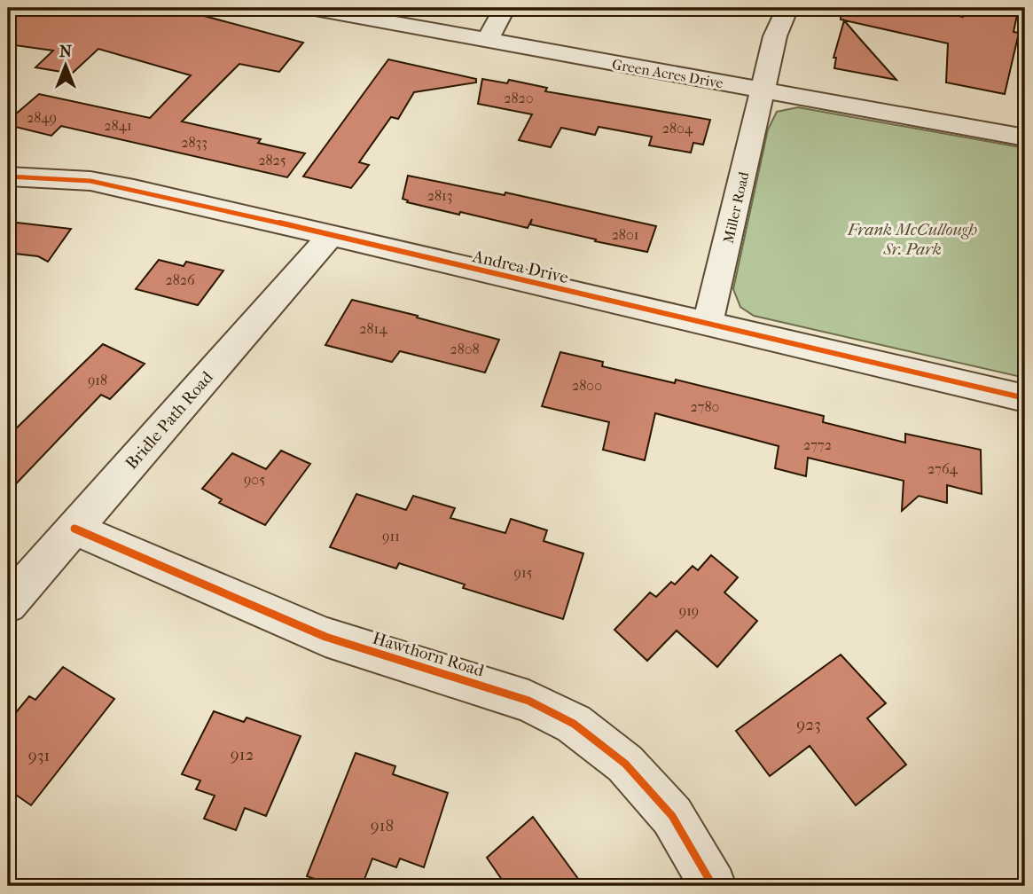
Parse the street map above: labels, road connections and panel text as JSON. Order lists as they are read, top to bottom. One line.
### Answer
{"streets":{"street":["Green Acres Drive","Miller Road","Andrea Drive","Bridle Path Road","Hawthorn Road"]},"crossings":[["Green Acres Drive","Miller Road"],["Miller Road","Andrea Drive"],["Andrea Drive","Bridle Path Road"],["Bridle Path Road","Hawthorn Road"]],"parks":["Frank McCullough Sr. Park"],"house_numbers":["2820","2849","2841","2804","2833","2825","2813","2801","2826","2814","2808","918","2800","2780","2772","2764","905","911","915","919","923","912","931","918"],"north":"top"}
